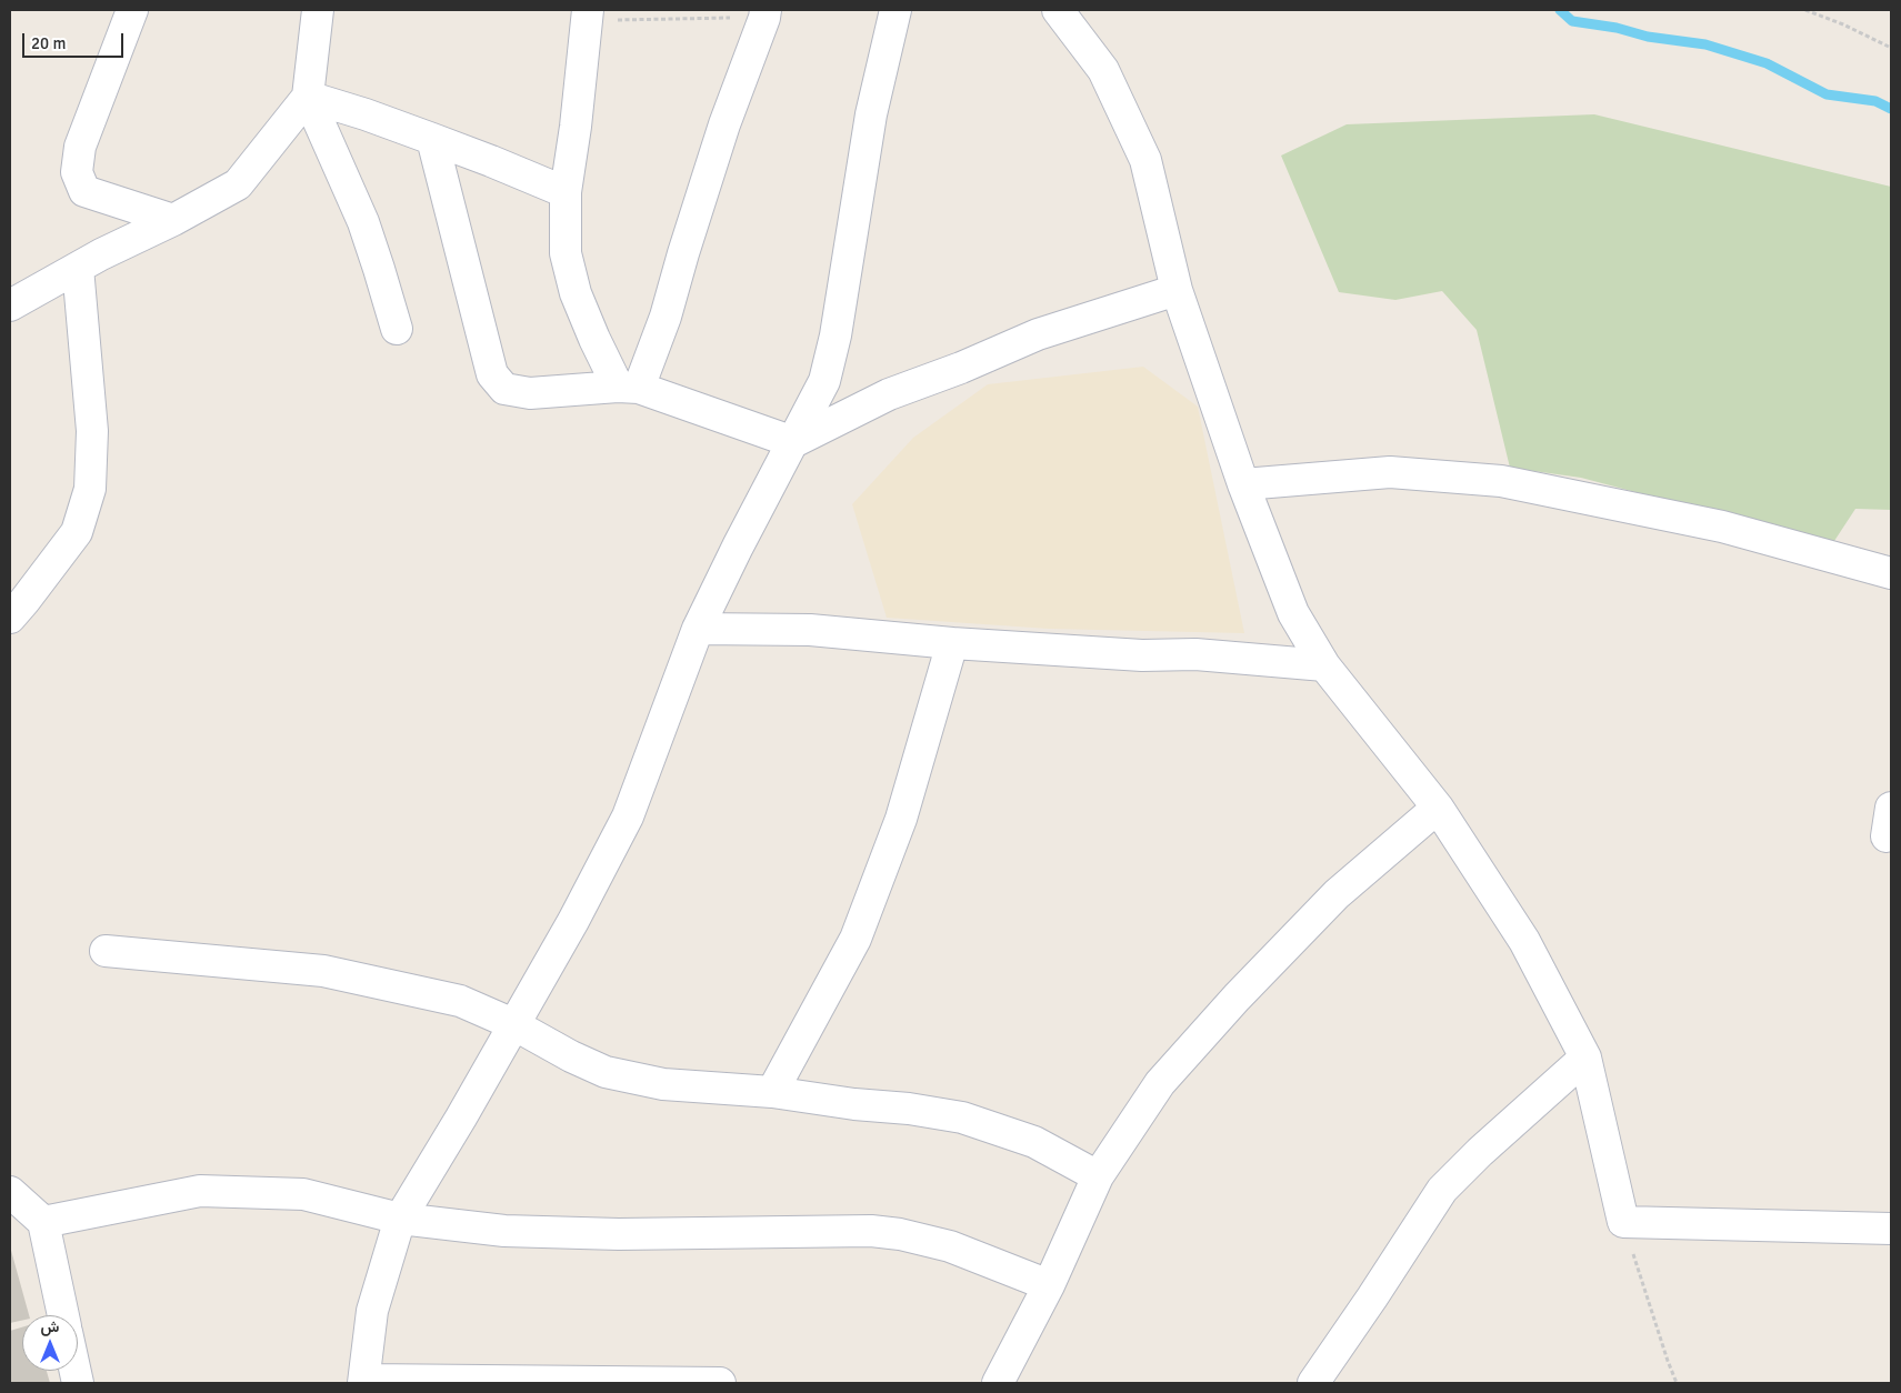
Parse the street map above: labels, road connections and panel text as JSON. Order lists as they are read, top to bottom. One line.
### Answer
{"scale_bar":"20 m","north":"top"}
